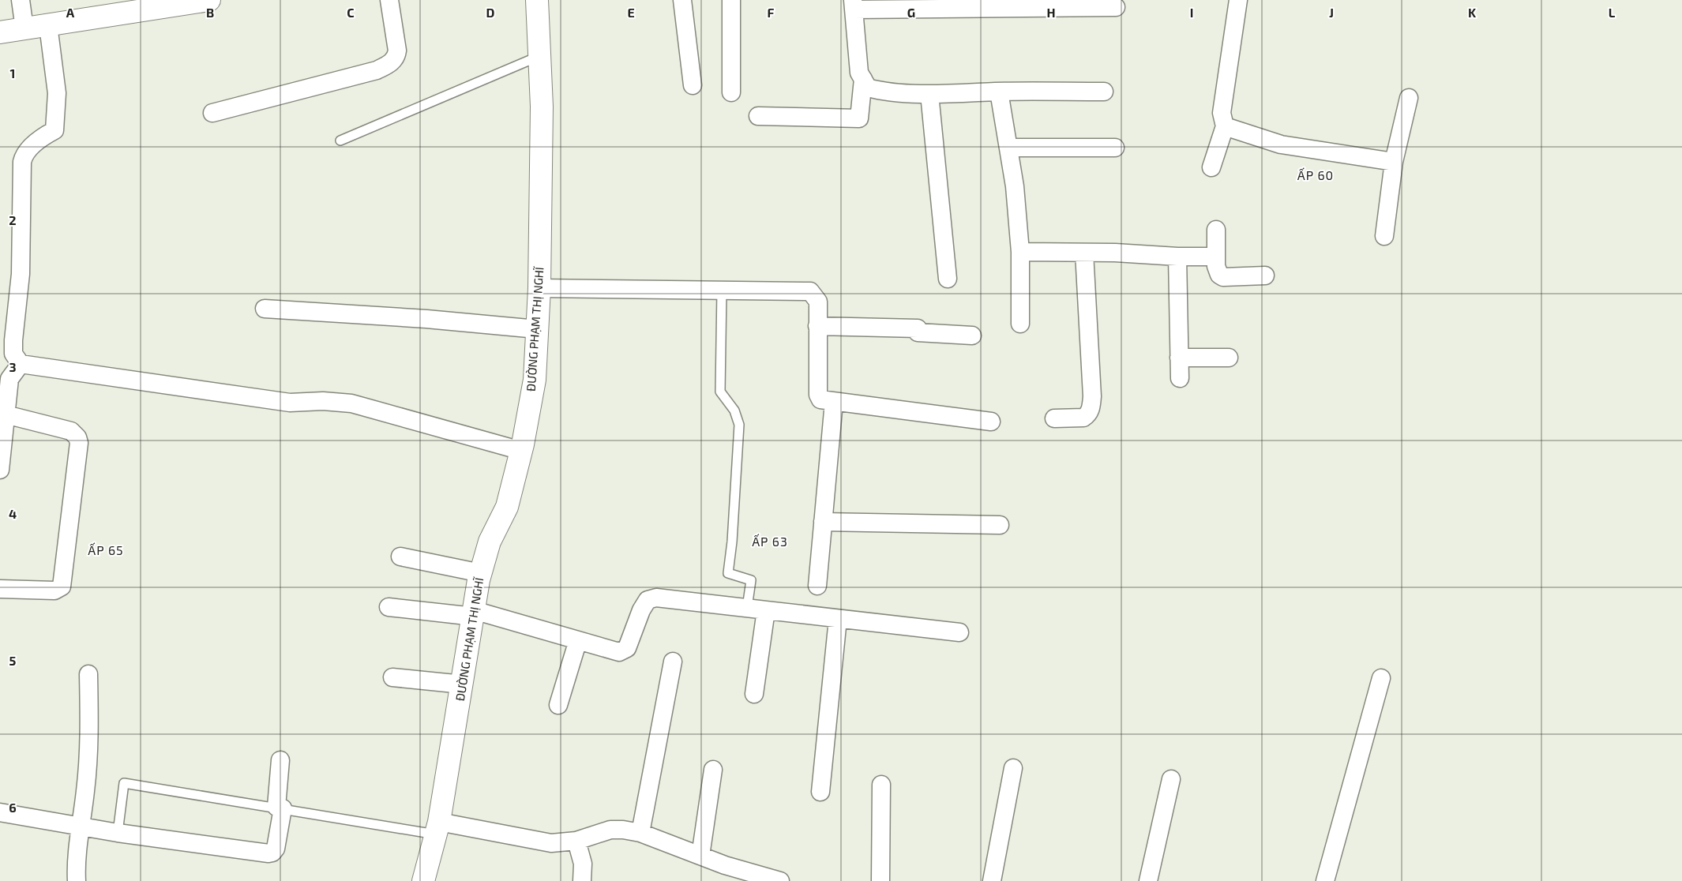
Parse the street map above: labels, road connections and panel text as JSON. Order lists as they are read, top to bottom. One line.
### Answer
{"streets":{"street":["ĐƯỜNG PHẠM THỊ NGHĨ"]},"districts":["ẤP 60","ẤP 63","ẤP 65"],"grid":{"columns":["A","B","C","D","E","F","G","H","I","J","K","L"],"rows":["1","2","3","4","5","6"]}}
